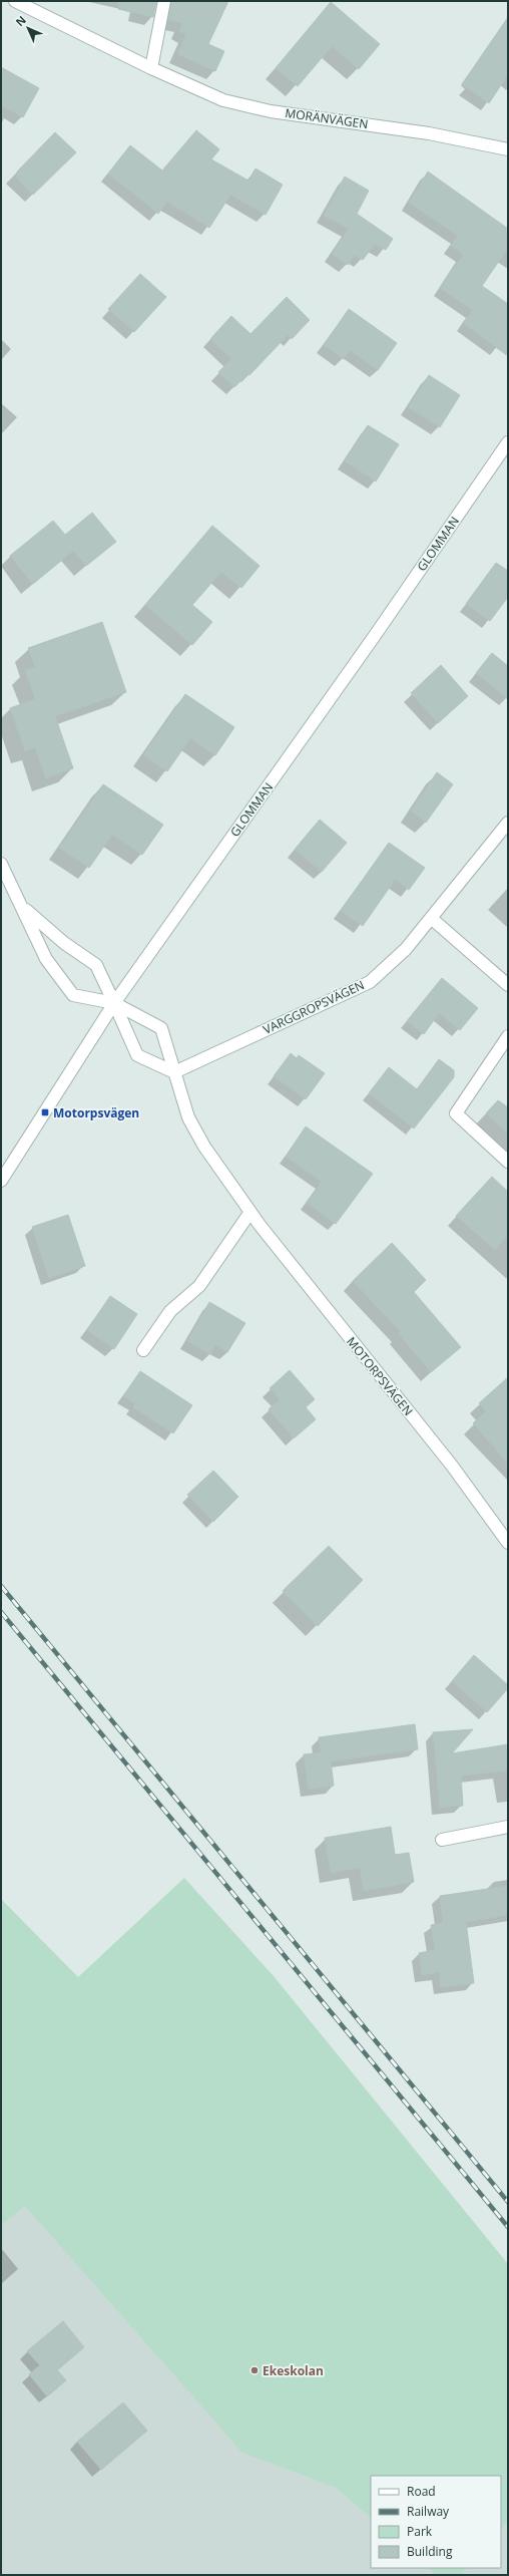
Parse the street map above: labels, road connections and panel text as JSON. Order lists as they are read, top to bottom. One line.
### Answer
{"streets":{"street":["MORÄNVÄGEN","GLOMMAN","VARGGROPSVÄGEN","MOTORPSVÄGEN"]},"crossings":[["GLOMMAN","MOTORPSVÄGEN"],["VARGGROPSVÄGEN","MOTORPSVÄGEN"]],"places":{"transit":["Motorpsvägen"],"other":["Ekeskolan"]},"legend":["Road","Railway","Park","Building"],"north":"top left"}
